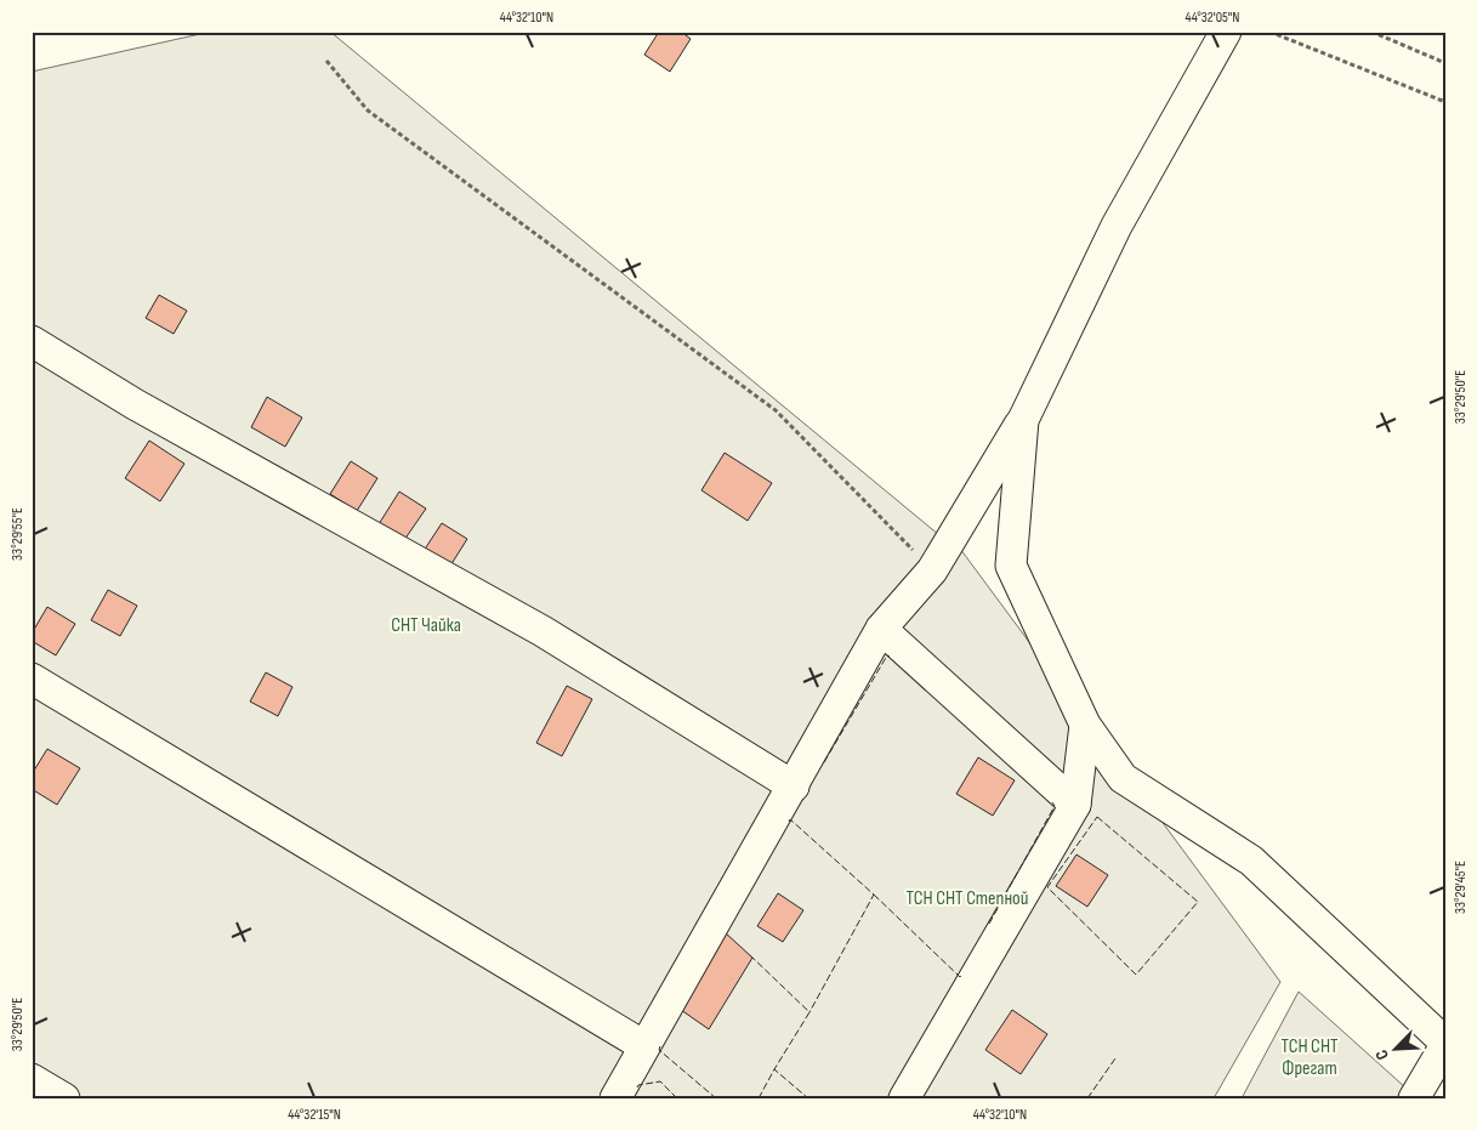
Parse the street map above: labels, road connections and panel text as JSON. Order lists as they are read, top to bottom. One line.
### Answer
{"parks":["СНТ Чайка","ТСН СНТ Степной","ТСН СНТ Фрегат"],"north":"bottom left","coordinates":["44°32'10\"N","44°32'05\"N","33°29'50\"E","33°29'55\"E","33°29'45\"E","44°32'15\"N"]}
